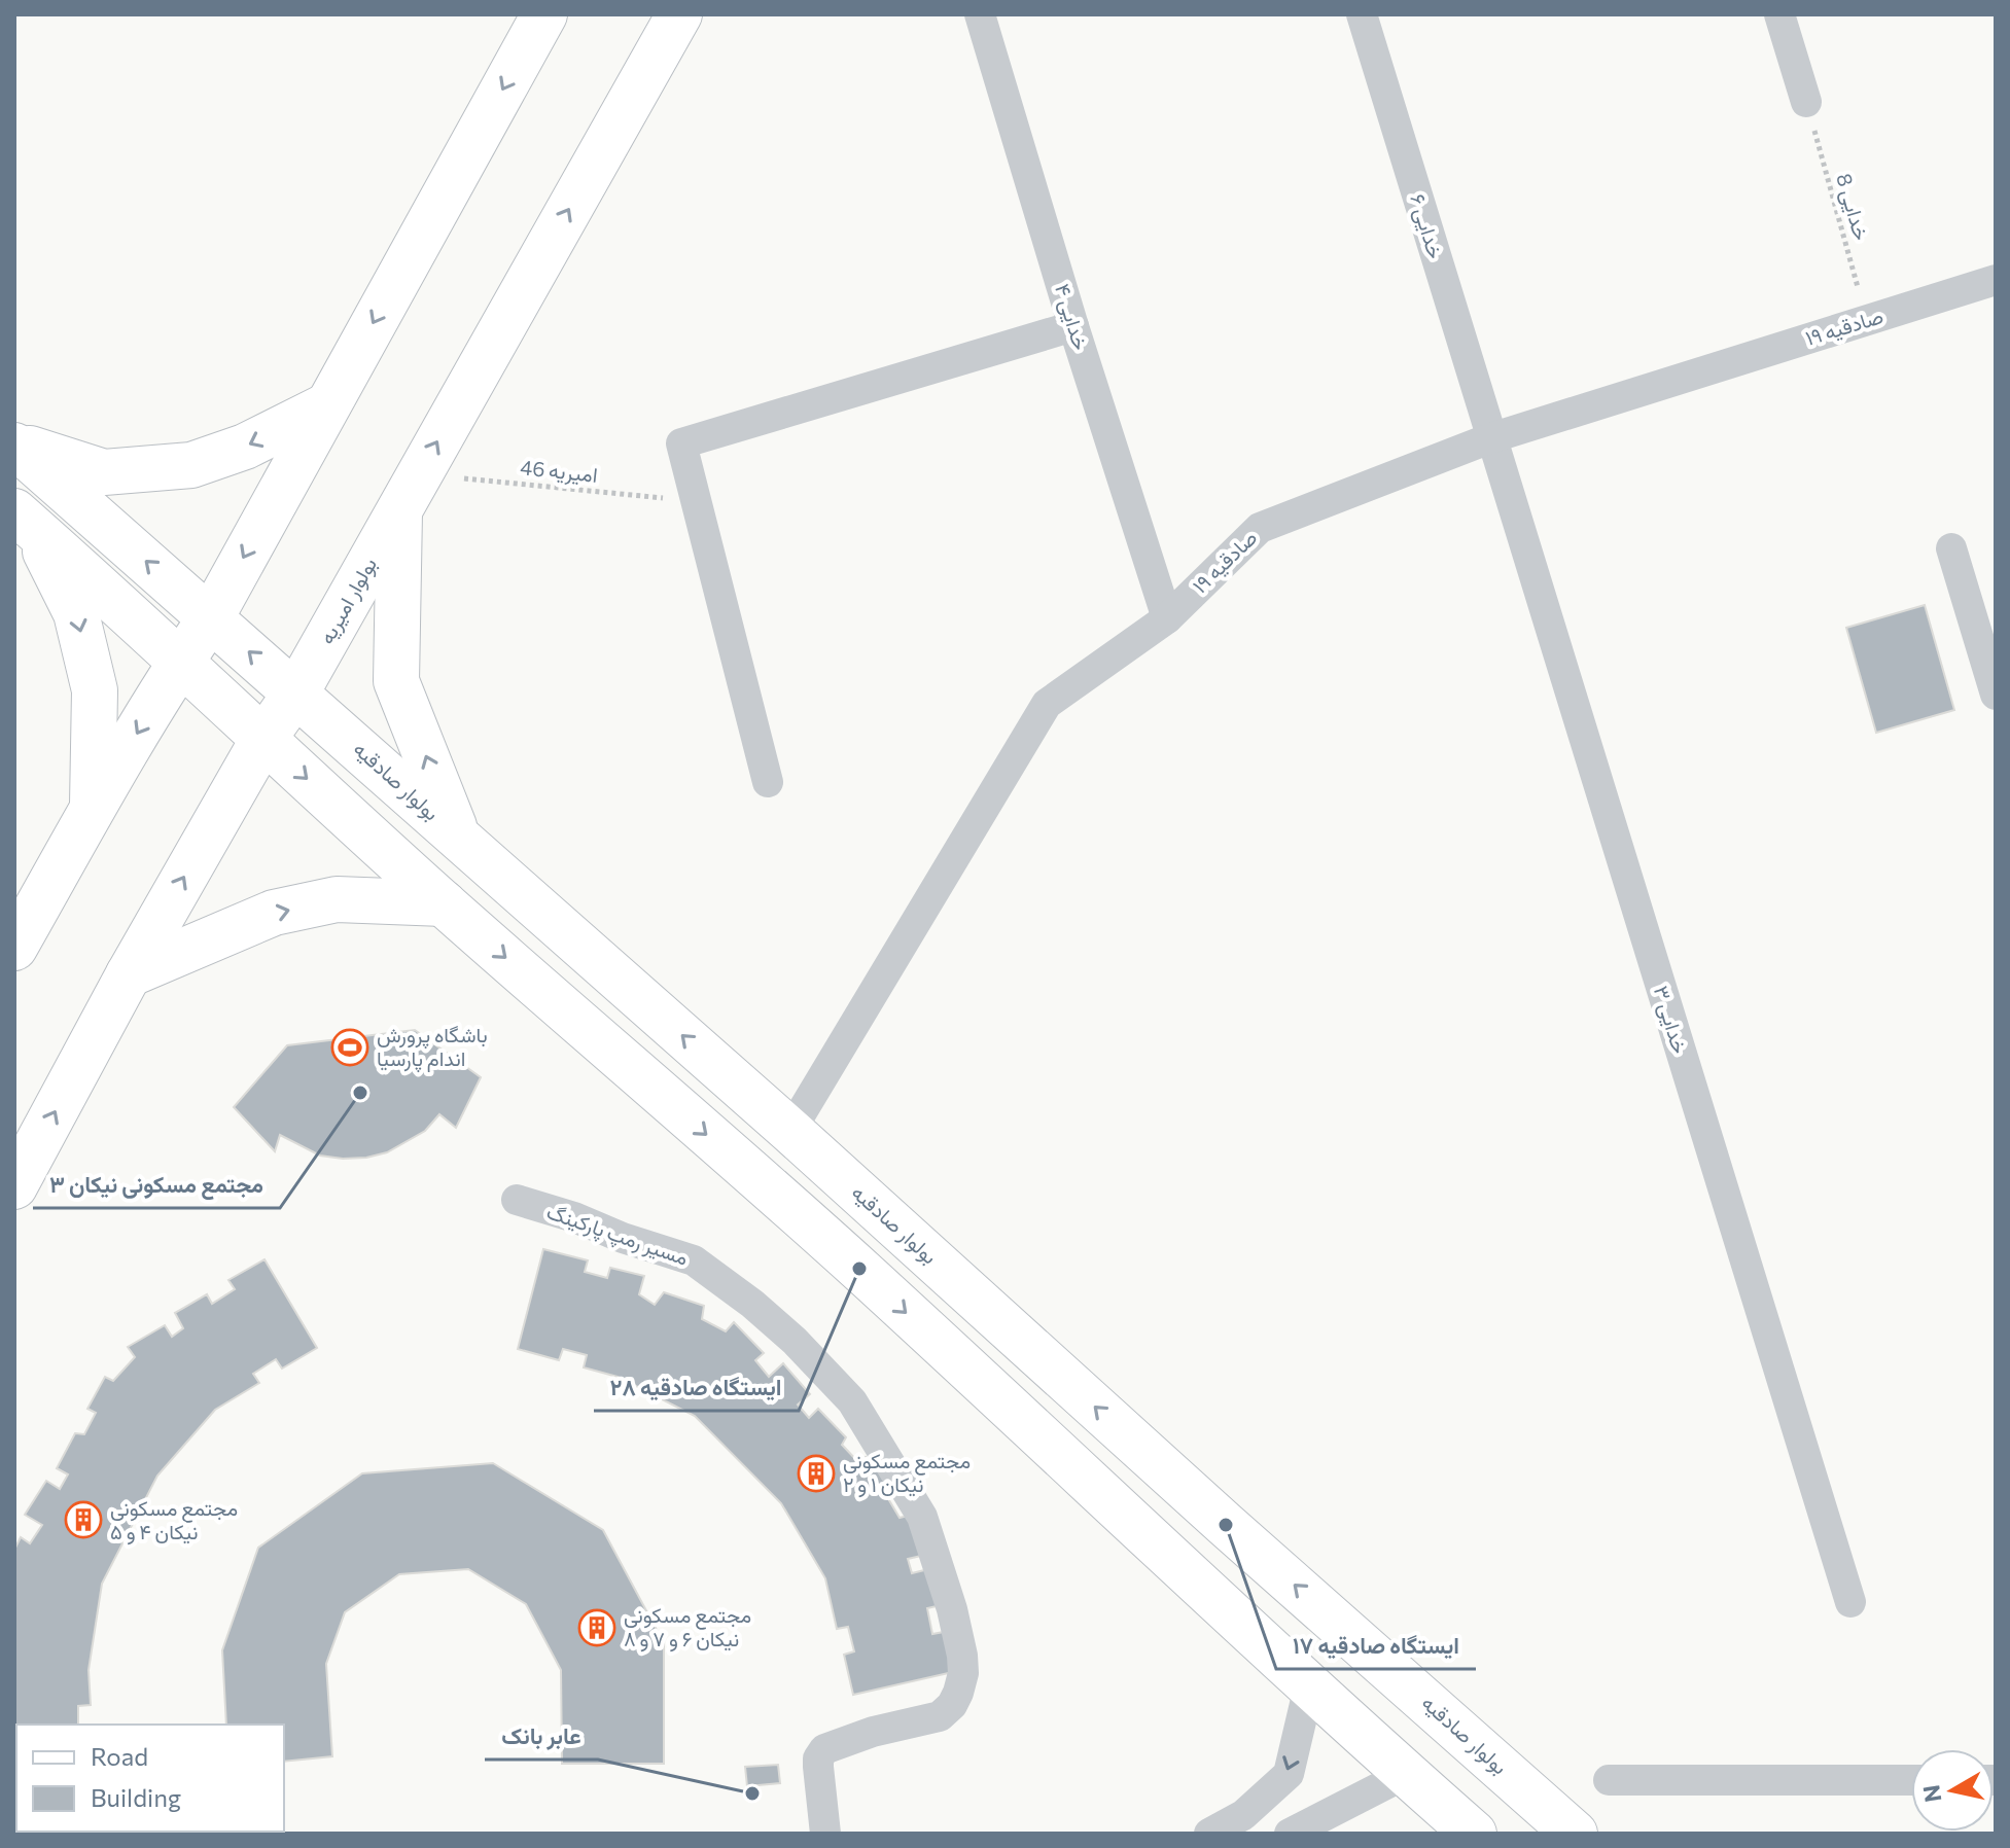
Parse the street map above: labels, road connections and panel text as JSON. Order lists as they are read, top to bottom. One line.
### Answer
{"streets":{"main road":["بولوار امیریه","بولوار صادقیه"],"street":["خدایی ۶","خدایی ۴","صادقیه ۱۹","خدایی ۳","مسیر رمپ پارکینگ"],"path":["خدایی 8","امیریه 46"]},"crossings":[["خدایی 8","صادقیه ۱۹"],["خدایی ۶","صادقیه ۱۹"],["خدایی ۶","خدایی ۳"],["خدایی ۴","صادقیه ۱۹"],["صادقیه ۱۹","بولوار صادقیه"],["صادقیه ۱۹","خدایی ۳"],["امیریه 46","بولوار امیریه"],["بولوار امیریه","بولوار صادقیه"]],"places":{"sports":["باشگاه پرورش اندام پارسیا"],"other":["مجتمع مسکونی نیکان ۳","ایستگاه صادقیه ۲۸","ایستگاه صادقیه ۱۷","عابر بانک"],"building":["مجتمع مسکونی نیکان ۱ و ۲","مجتمع مسکونی نیکان ۴ و ۵","مجتمع مسکونی نیکان ۶ و ۷ و ۸"]},"legend":["Road","Building"],"north":"left"}
